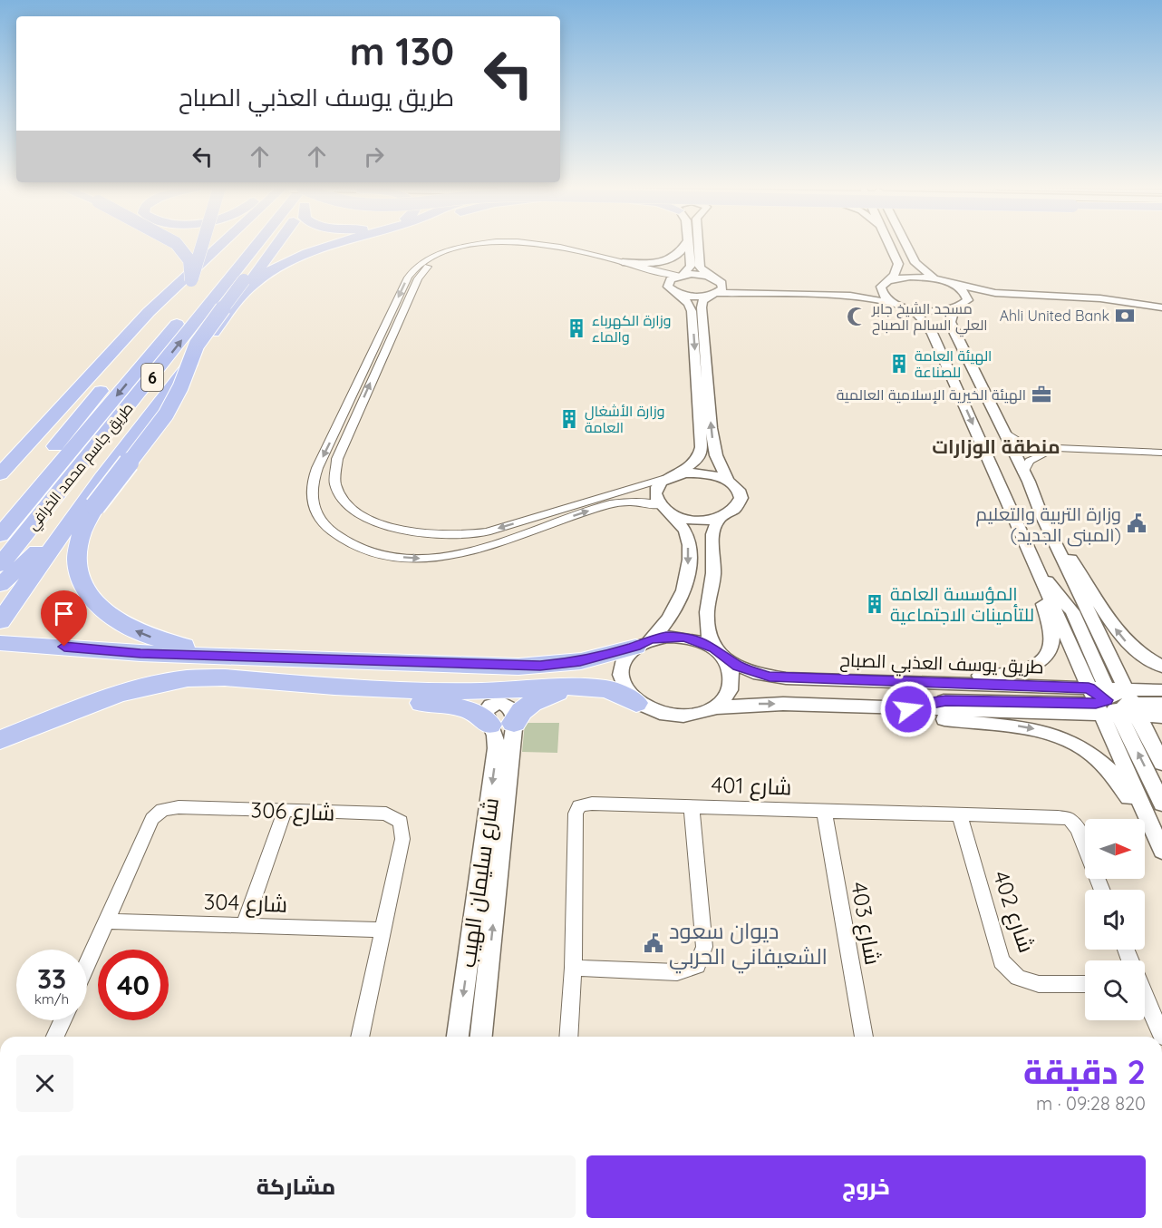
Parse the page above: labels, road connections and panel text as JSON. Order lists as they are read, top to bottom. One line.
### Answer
{"streets":{"highway":["6","طريق جاسم محمد الخرافي"],"street":["طريق يوسف العذبي الصباح","شارع 401","شارع 306","شارع سليمان الهيب","شارع 304","شارع 402","شارع 403"]},"crossings":[["شارع 401","شارع 402"],["شارع 401","شارع 403"],["شارع 306","شارع 304"]],"districts":["منطقة الوزارات"],"places":{"bank":["Ahli United Bank"],"mosque":["مسجد الشيخ جابر العلي السالم الصباح"],"building":["وزارة الكهرباء والماء","الهيئة العامة للصناعة","وزارة الأشغال العامة","المؤسسة العامة للتأمينات الاجتماعية"],"office":["الهيئة الخيرية الإسلامية العالمية"],"public building":["وزارة التربية والتعليم (المبنى الجديد)","ديوان سعود الشعيفاني الحربي"]},"north":"right","page":{"turn":["130 m","طريق يوسف العذبي الصباح"],"speed":"33 km/h","limit":"40","heading":["2 دقيقة","820 m · 09:28"],"buttons":["خروج","مشاركة"]}}
